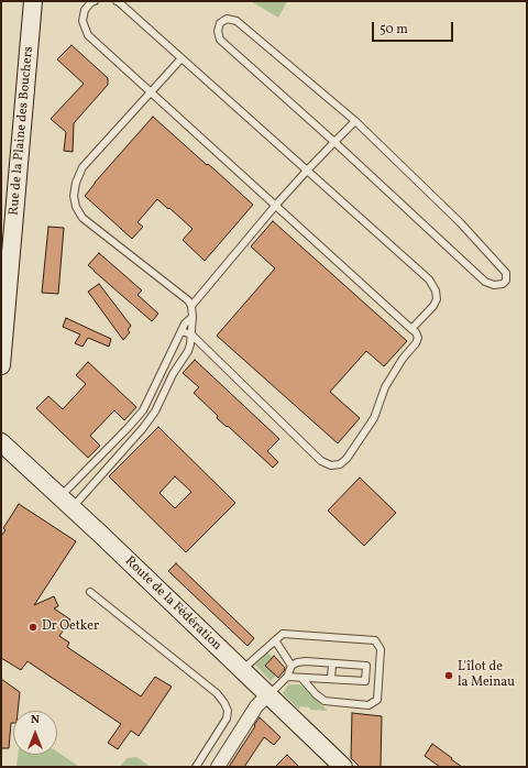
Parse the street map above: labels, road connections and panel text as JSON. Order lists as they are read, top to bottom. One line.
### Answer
{"streets":{"street":["Rue de la Plaine des Bouchers","Route de la Fédération"]},"places":["Dr Oetker","L'îlot de la Meinau"],"scale_bar":"50 m","north":"top"}
